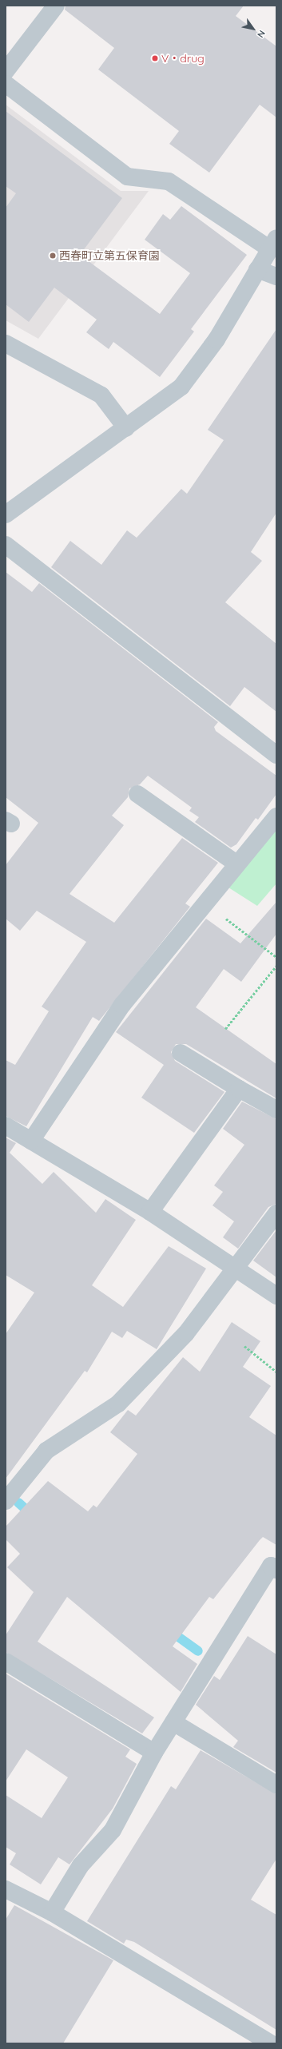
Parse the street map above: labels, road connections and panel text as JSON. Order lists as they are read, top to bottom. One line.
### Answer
{"places":["V・drug","西春町立第五保育園"],"north":"bottom right"}
